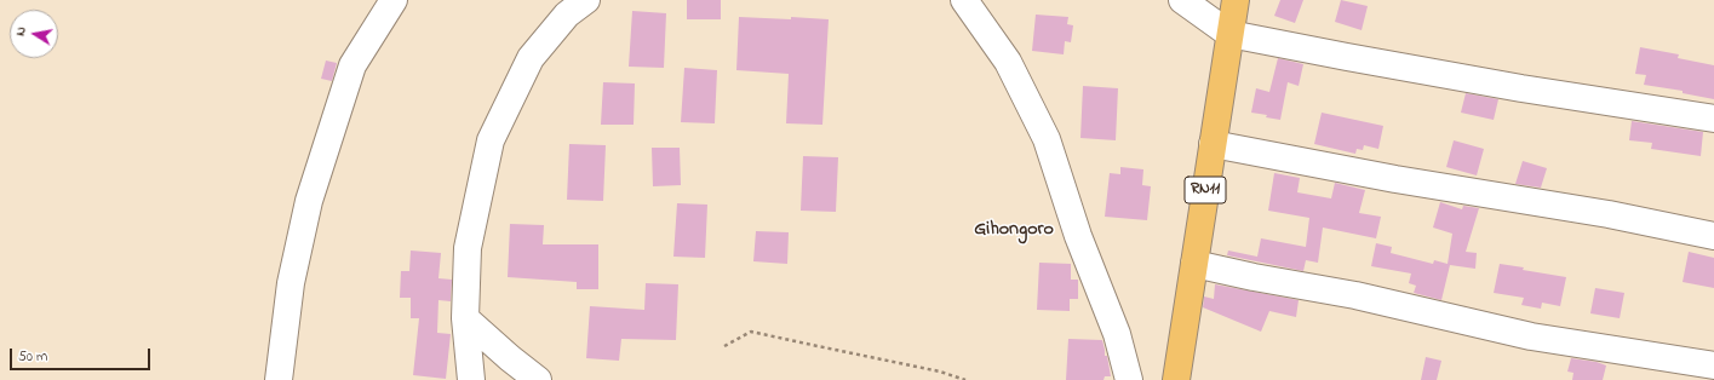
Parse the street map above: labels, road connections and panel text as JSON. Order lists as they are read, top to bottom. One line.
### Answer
{"streets":{"main road":["RN11"]},"districts":["Gihongoro"],"scale_bar":"50 m","north":"left"}
